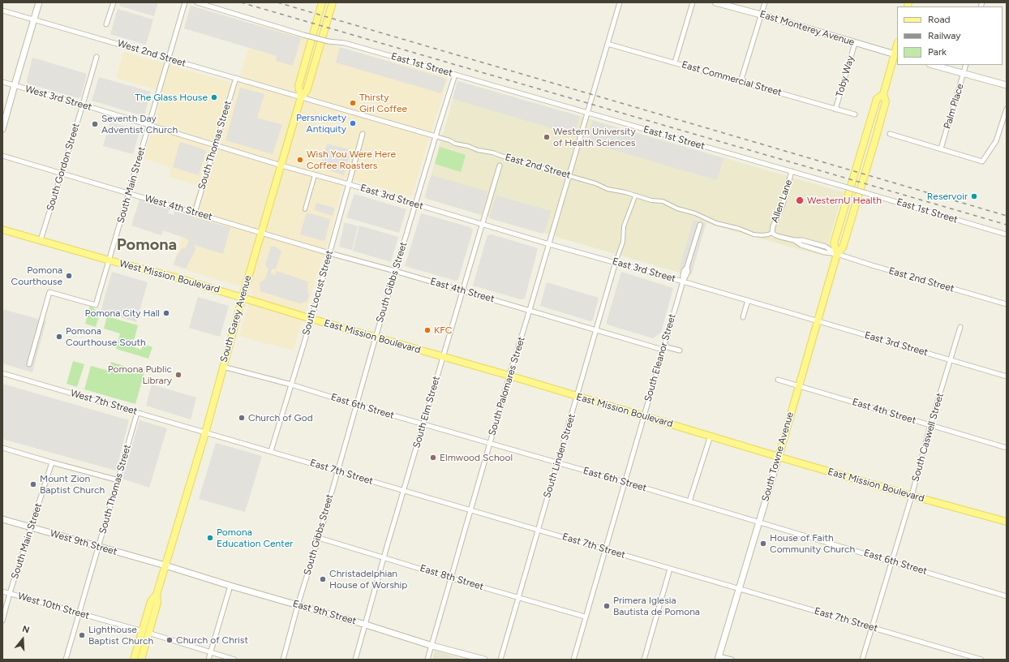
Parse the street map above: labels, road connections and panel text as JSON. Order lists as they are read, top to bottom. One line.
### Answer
{"streets":{"main road":["West Mission Boulevard","South Garey Avenue","East Mission Boulevard","South Towne Avenue"],"street":["East Monterey Avenue","West 2nd Street","East 1st Street","Toby Way","East Commercial Street","West 3rd Street","Palm Place","South Thomas Street","East 2nd Street","South Gordon Street","South Main Street","East 3rd Street","Allen Lane","West 4th Street","South Gibbs Street","East 4th Street","South Locust Street","South Eleanor Street","South Palomares Street","West 7th Street","East 6th Street","South Elm Street","South Caswell Street","South Linden Street","East 7th Street","West 9th Street","East 8th Street","West 10th Street","East 9th Street"]},"crossings":[["East Monterey Avenue","Toby Way"],["West 2nd Street","South Thomas Street"],["West 2nd Street","East 2nd Street"],["West 2nd Street","South Main Street"],["West 2nd Street","South Garey Avenue"],["East 1st Street","Allen Lane"],["East 1st Street","South Gibbs Street"],["East 1st Street","South Palomares Street"],["Toby Way","East Commercial Street"],["East Commercial Street","South Palomares Street"],["West 3rd Street","South Thomas Street"],["West 3rd Street","South Gordon Street"],["West 3rd Street","South Main Street"],["West 3rd Street","East 3rd Street"],["West 3rd Street","South Garey Avenue"],["South Thomas Street","West 4th Street"],["South Thomas Street","West 7th Street"],["South Thomas Street","West 9th Street"],["South Thomas Street","West 10th Street"],["East 2nd Street","Allen Lane"],["East 2nd Street","South Gibbs Street"],["East 2nd Street","South Garey Avenue"],["East 2nd Street","South Palomares Street"],["East 2nd Street","South Linden Street"],["East 2nd Street","South Towne Avenue"],["South Gordon Street","West 4th Street"],["South Gordon Street","West Mission Boulevard"],["South Main Street","West 4th Street"],["South Main Street","West Mission Boulevard"],["South Main Street","West 9th Street"],["South Main Street","West 10th Street"],["East 3rd Street","South Gibbs Street"],["East 3rd Street","South Locust Street"],["East 3rd Street","South Garey Avenue"],["East 3rd Street","South Eleanor Street"],["East 3rd Street","South Palomares Street"],["East 3rd Street","South Elm Street"],["East 3rd Street","South Caswell Street"],["East 3rd Street","South Linden Street"],["East 3rd Street","South Towne Avenue"],["West 4th Street","East 4th Street"],["West 4th Street","South Garey Avenue"],["West Mission Boulevard","South Garey Avenue"],["West Mission Boulevard","East Mission Boulevard"],["South Gibbs Street","East 4th Street"],["South Gibbs Street","East Mission Boulevard"],["South Gibbs Street","East 6th Street"],["South Gibbs Street","East 7th Street"],["South Gibbs Street","East 8th Street"],["South Gibbs Street","East 9th Street"],["East 4th Street","South Locust Street"],["East 4th Street","South Garey Avenue"],["East 4th Street","South Eleanor Street"],["East 4th Street","South Palomares Street"],["East 4th Street","South Elm Street"],["East 4th Street","South Caswell Street"],["East 4th Street","South Linden Street"],["East 4th Street","South Towne Avenue"],["South Locust Street","East Mission Boulevard"],["South Locust Street","East 6th Street"],["South Locust Street","East 7th Street"],["South Garey Avenue","East Mission Boulevard"],["South Garey Avenue","West 7th Street"],["South Garey Avenue","East 6th Street"],["South Garey Avenue","East 7th Street"],["South Garey Avenue","West 9th Street"],["South Garey Avenue","West 10th Street"],["South Garey Avenue","East 9th Street"],["East Mission Boulevard","South Eleanor Street"],["East Mission Boulevard","South Palomares Street"],["East Mission Boulevard","South Elm Street"],["East Mission Boulevard","South Caswell Street"],["East Mission Boulevard","South Linden Street"],["East Mission Boulevard","South Towne Avenue"],["South Eleanor Street","East 6th Street"],["South Eleanor Street","East 7th Street"],["South Eleanor Street","East 8th Street"],["South Palomares Street","East 6th Street"],["South Palomares Street","East 7th Street"],["South Palomares Street","East 8th Street"],["South Palomares Street","East 9th Street"],["West 7th Street","East 7th Street"],["East 6th Street","South Elm Street"],["East 6th Street","South Caswell Street"],["East 6th Street","South Linden Street"],["East 6th Street","South Towne Avenue"],["South Elm Street","East 7th Street"],["South Elm Street","East 8th Street"],["South Elm Street","East 9th Street"],["South Caswell Street","East 7th Street"],["South Linden Street","East 7th Street"],["South Linden Street","East 8th Street"],["South Towne Avenue","East 7th Street"],["West 9th Street","East 9th Street"]],"districts":["Pomona"],"places":["The Glass House","Thirsty Girl Coffee","Persnickety Antiquity","Seventh Day Adventist Church","Western University of Health Sciences","Wish You Were Here Coffee Roasters","Reservoir","WesternU Health","Pomona Courthouse","Pomona City Hall","KFC","Pomona Courthouse South","Pomona Public Library","Church of God","Elmwood School","Mount Zion Baptist Church","Pomona Education Center","House of Faith Community Church","Christadelphian House of Worship","Primera Iglesia Bautista de Pomona","Lighthouse Baptist Church","Church of Christ"],"legend":["Road","Railway","Park"],"north":"top"}
